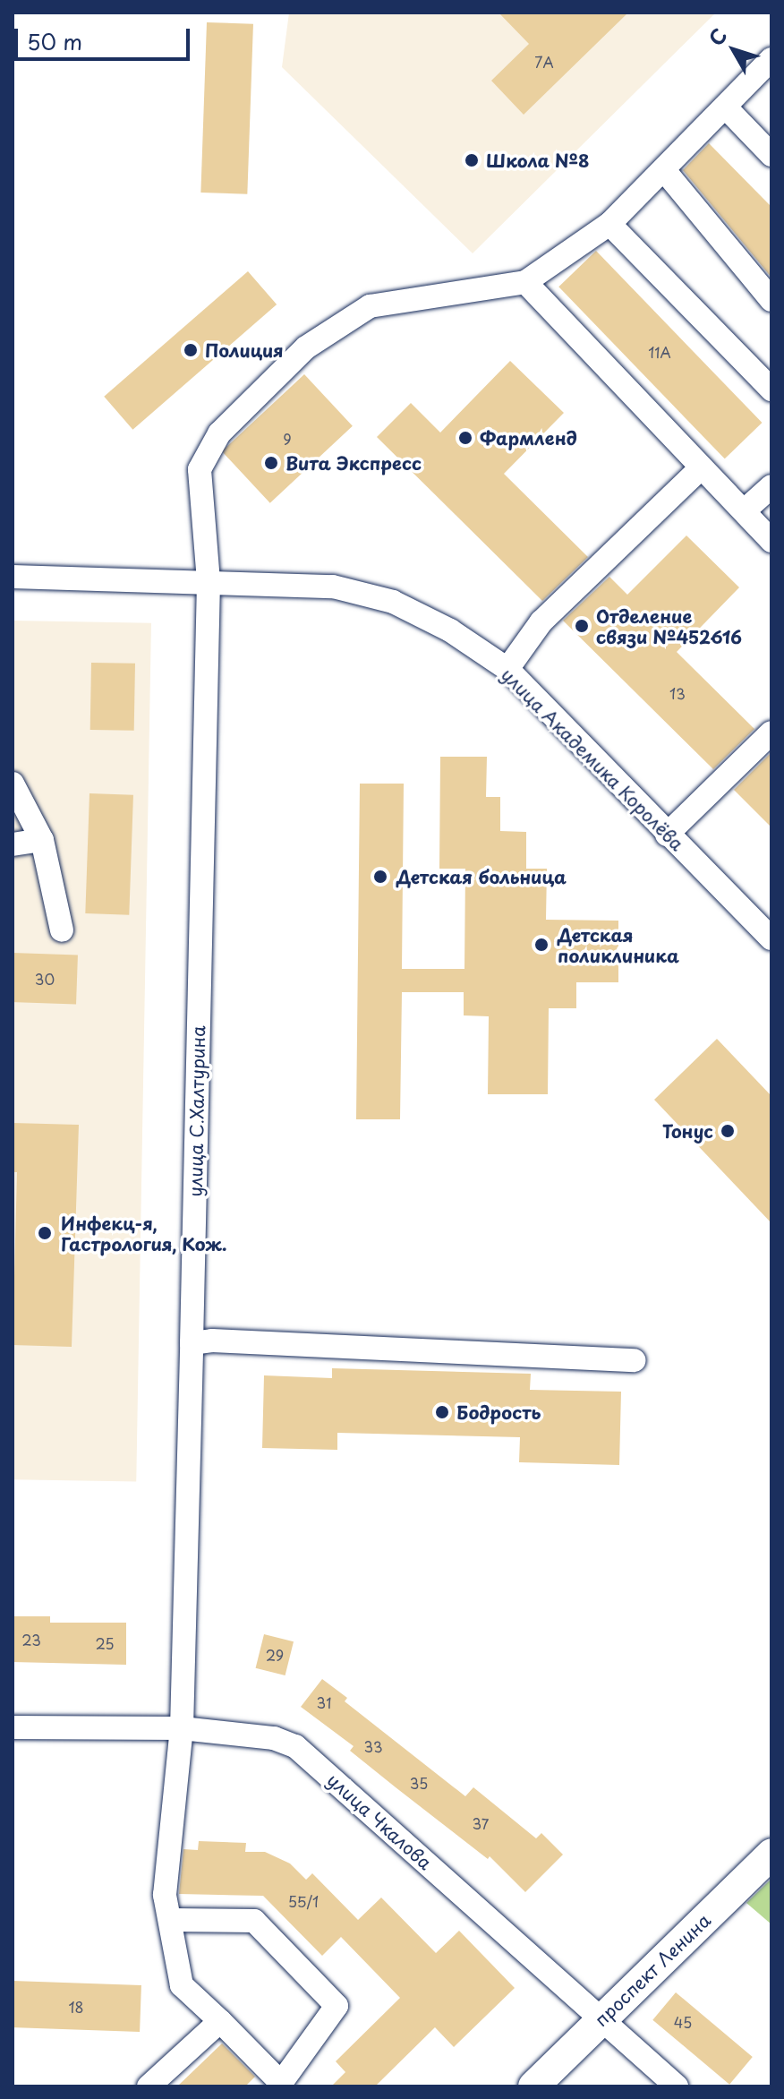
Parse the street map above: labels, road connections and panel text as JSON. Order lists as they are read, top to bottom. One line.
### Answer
{"streets":{"main road":["проспект Ленина"],"street":["улица Академика Королёва","улица С.Халтурина","улица Чкалова"]},"crossings":[["улица Академика Королёва","улица С.Халтурина"],["улица С.Халтурина","улица Чкалова"],["улица Чкалова","проспект Ленина"]],"places":["Школа №8","Полиция","Фармленд","Вита Экспресс","Отделение связи №452616","Детская больница","Детская поликлиника","Тонус","Инфекц-я, Гастрология, Кож.","Бодрость"],"house_numbers":["7А","11А","9","13","30","23","25","29","31","33","35","37","55/1","18","45"],"scale_bar":"50 m","north":"top left"}
